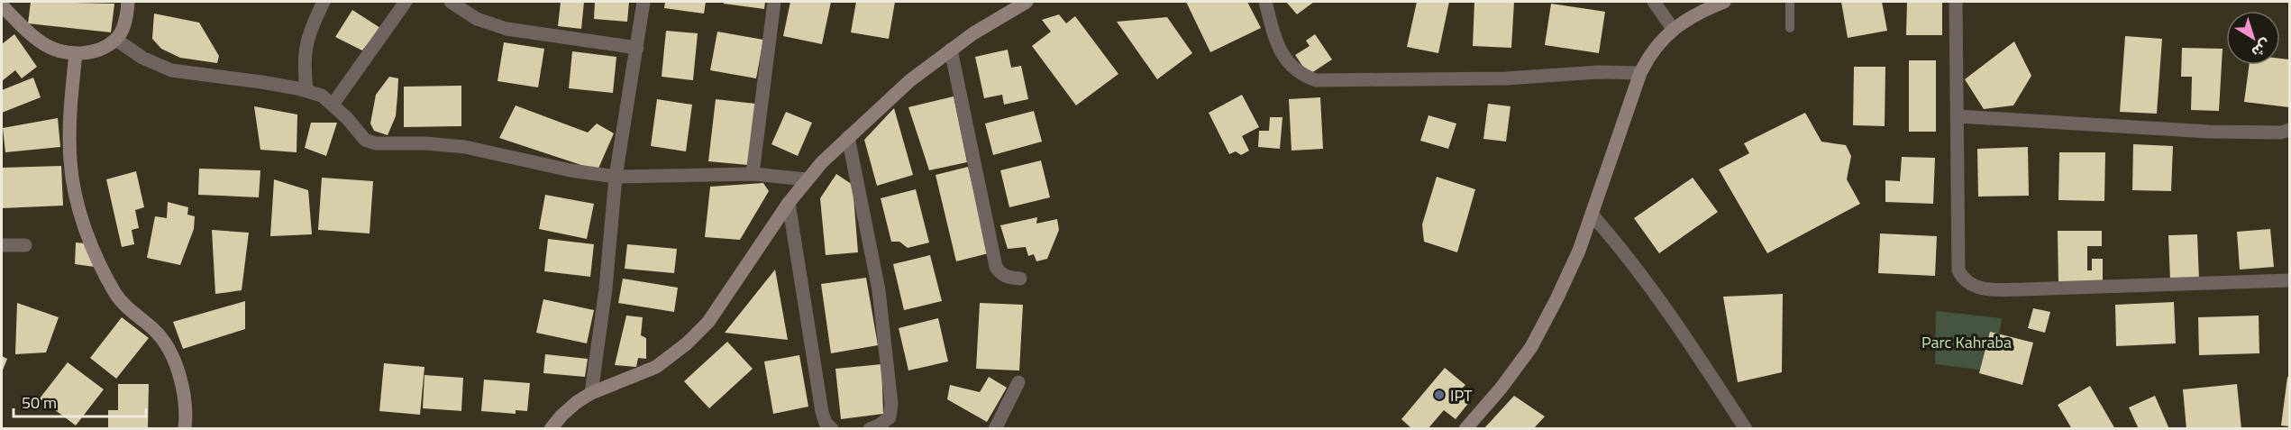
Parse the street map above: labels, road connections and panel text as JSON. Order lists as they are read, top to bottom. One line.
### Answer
{"parks":["Parc Kahraba"],"places":["IPT"],"scale_bar":"50 m","north":"bottom right"}
